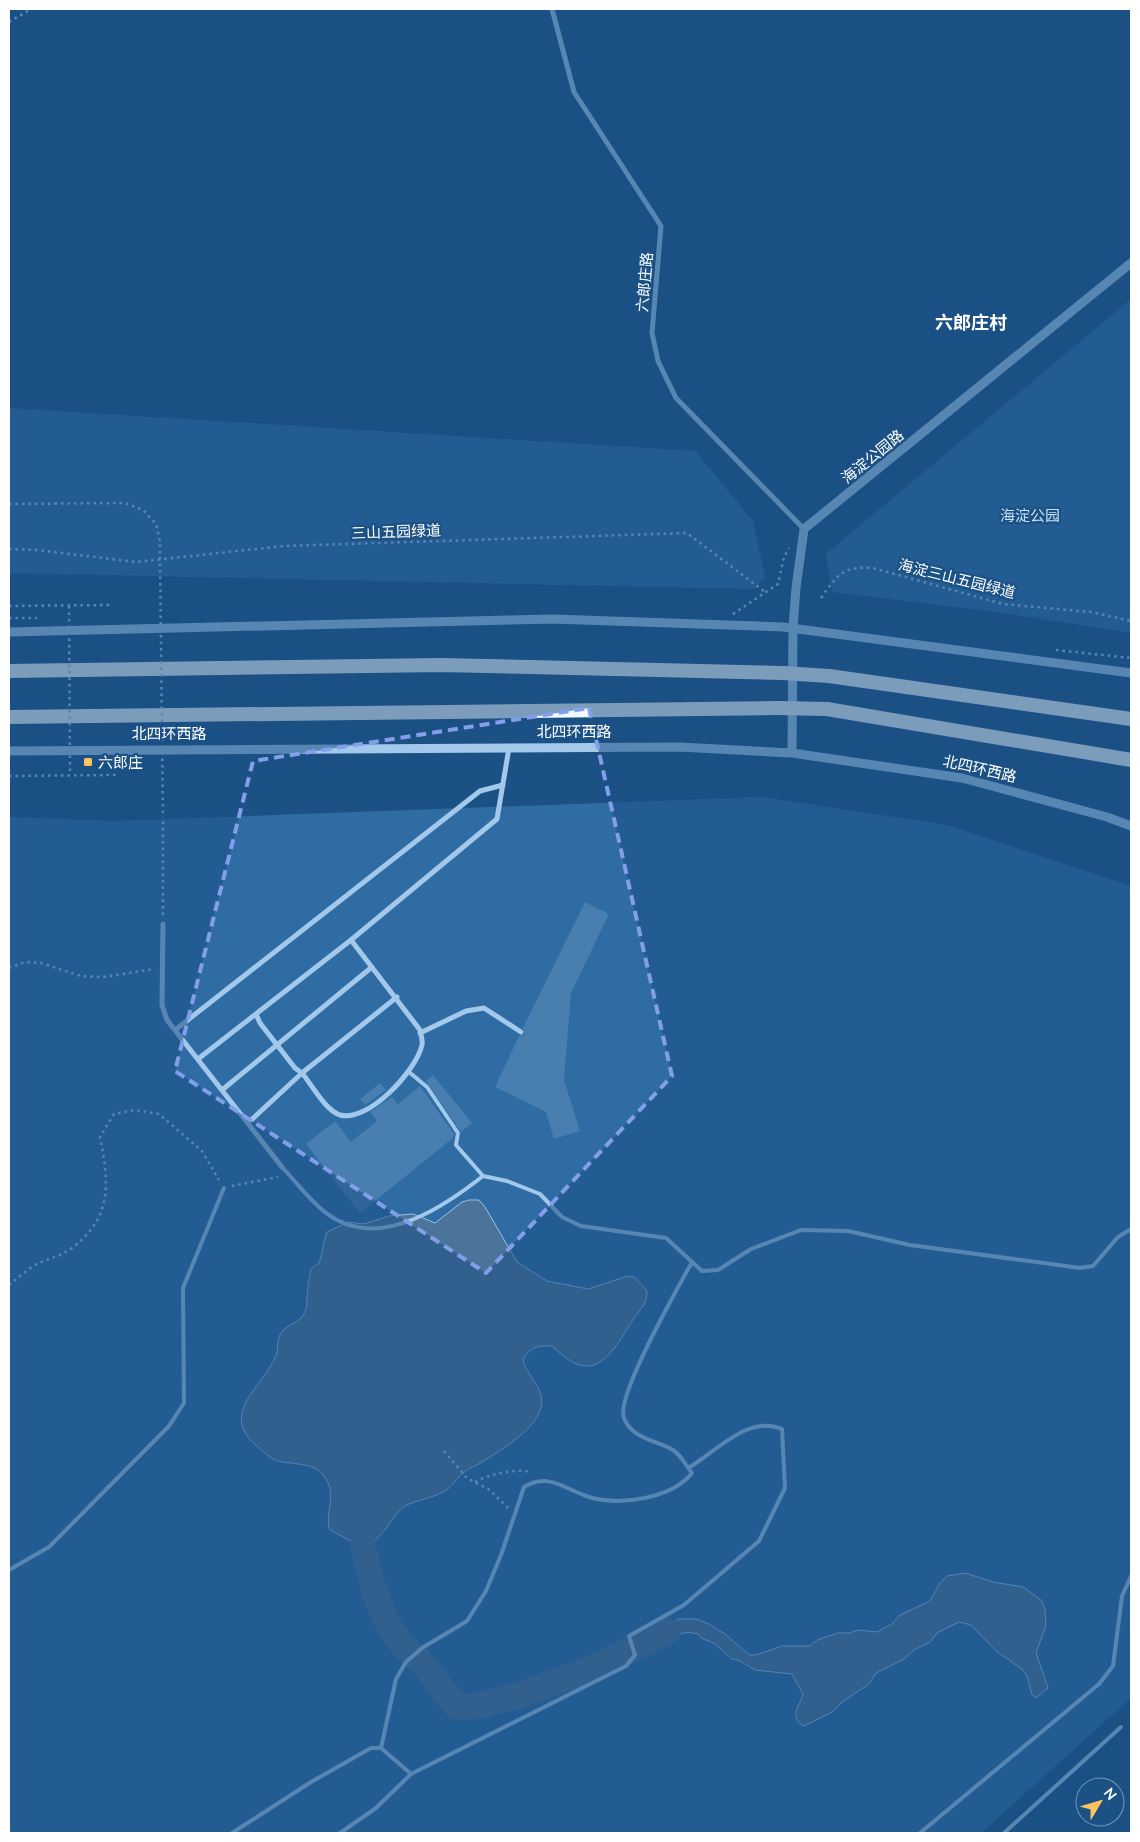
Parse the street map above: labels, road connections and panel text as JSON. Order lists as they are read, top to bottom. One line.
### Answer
{"streets":{"highway":["北四环西路"],"street":["六郎庄路","海淀公园路"],"path":["三山五园绿道","海淀三山五园绿道"]},"crossings":[["六郎庄路","海淀公园路"]],"districts":["六郎庄村"],"parks":["海淀公园"],"places":{"transit":["六郎庄"]},"north":"top right"}
